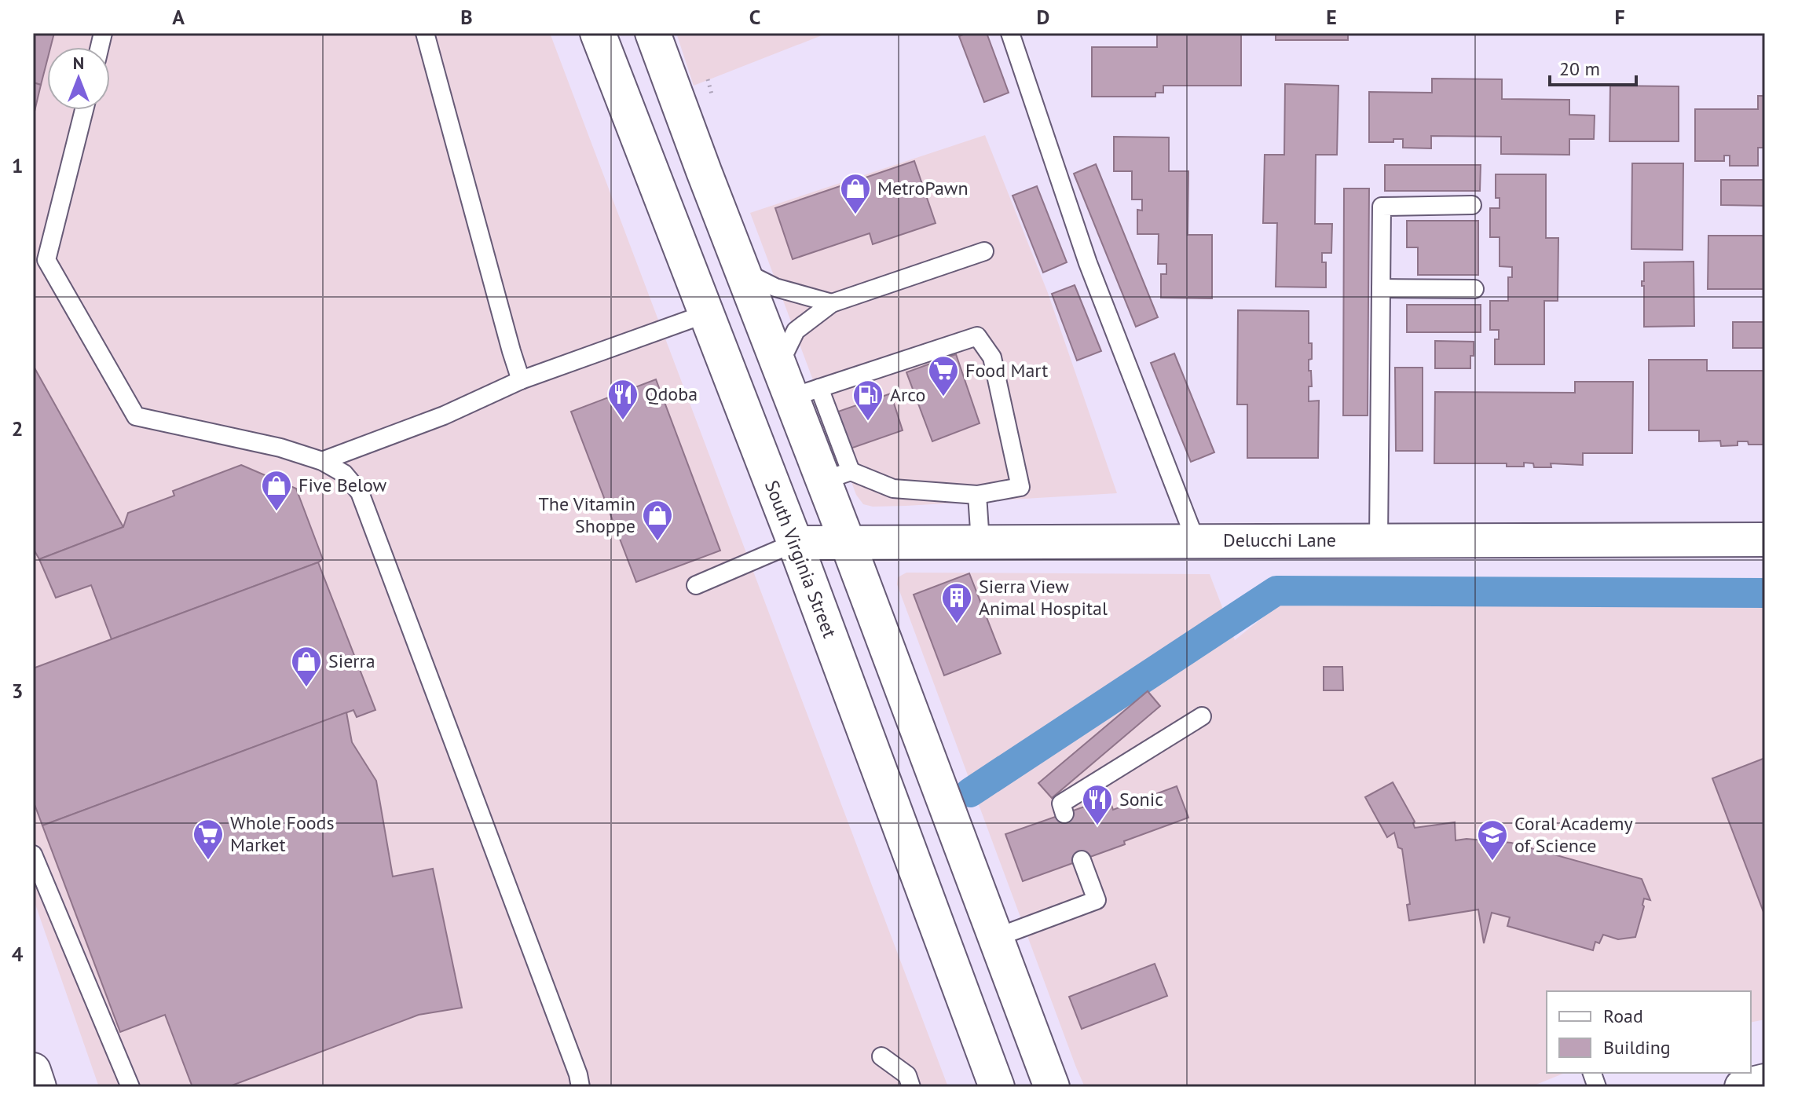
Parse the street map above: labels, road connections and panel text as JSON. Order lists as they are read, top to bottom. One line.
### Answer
{"streets":{"main road":["South Virginia Street"],"street":["Delucchi Lane"]},"crossings":[["Delucchi Lane","South Virginia Street"]],"places":{"shop":["MetroPawn","Five Below","The Vitamin Shoppe","Sierra"],"supermarket":["Food Mart","Whole Foods Market"],"restaurant":["Qdoba","Sonic"],"fuel station":["Arco"],"building":["Sierra View Animal Hospital"],"school or university":["Coral Academy of Science"]},"legend":["Road","Building"],"scale_bar":"20 m","north":"top","grid":{"columns":["A","B","C","D","E","F"],"rows":["1","2","3","4"]}}
